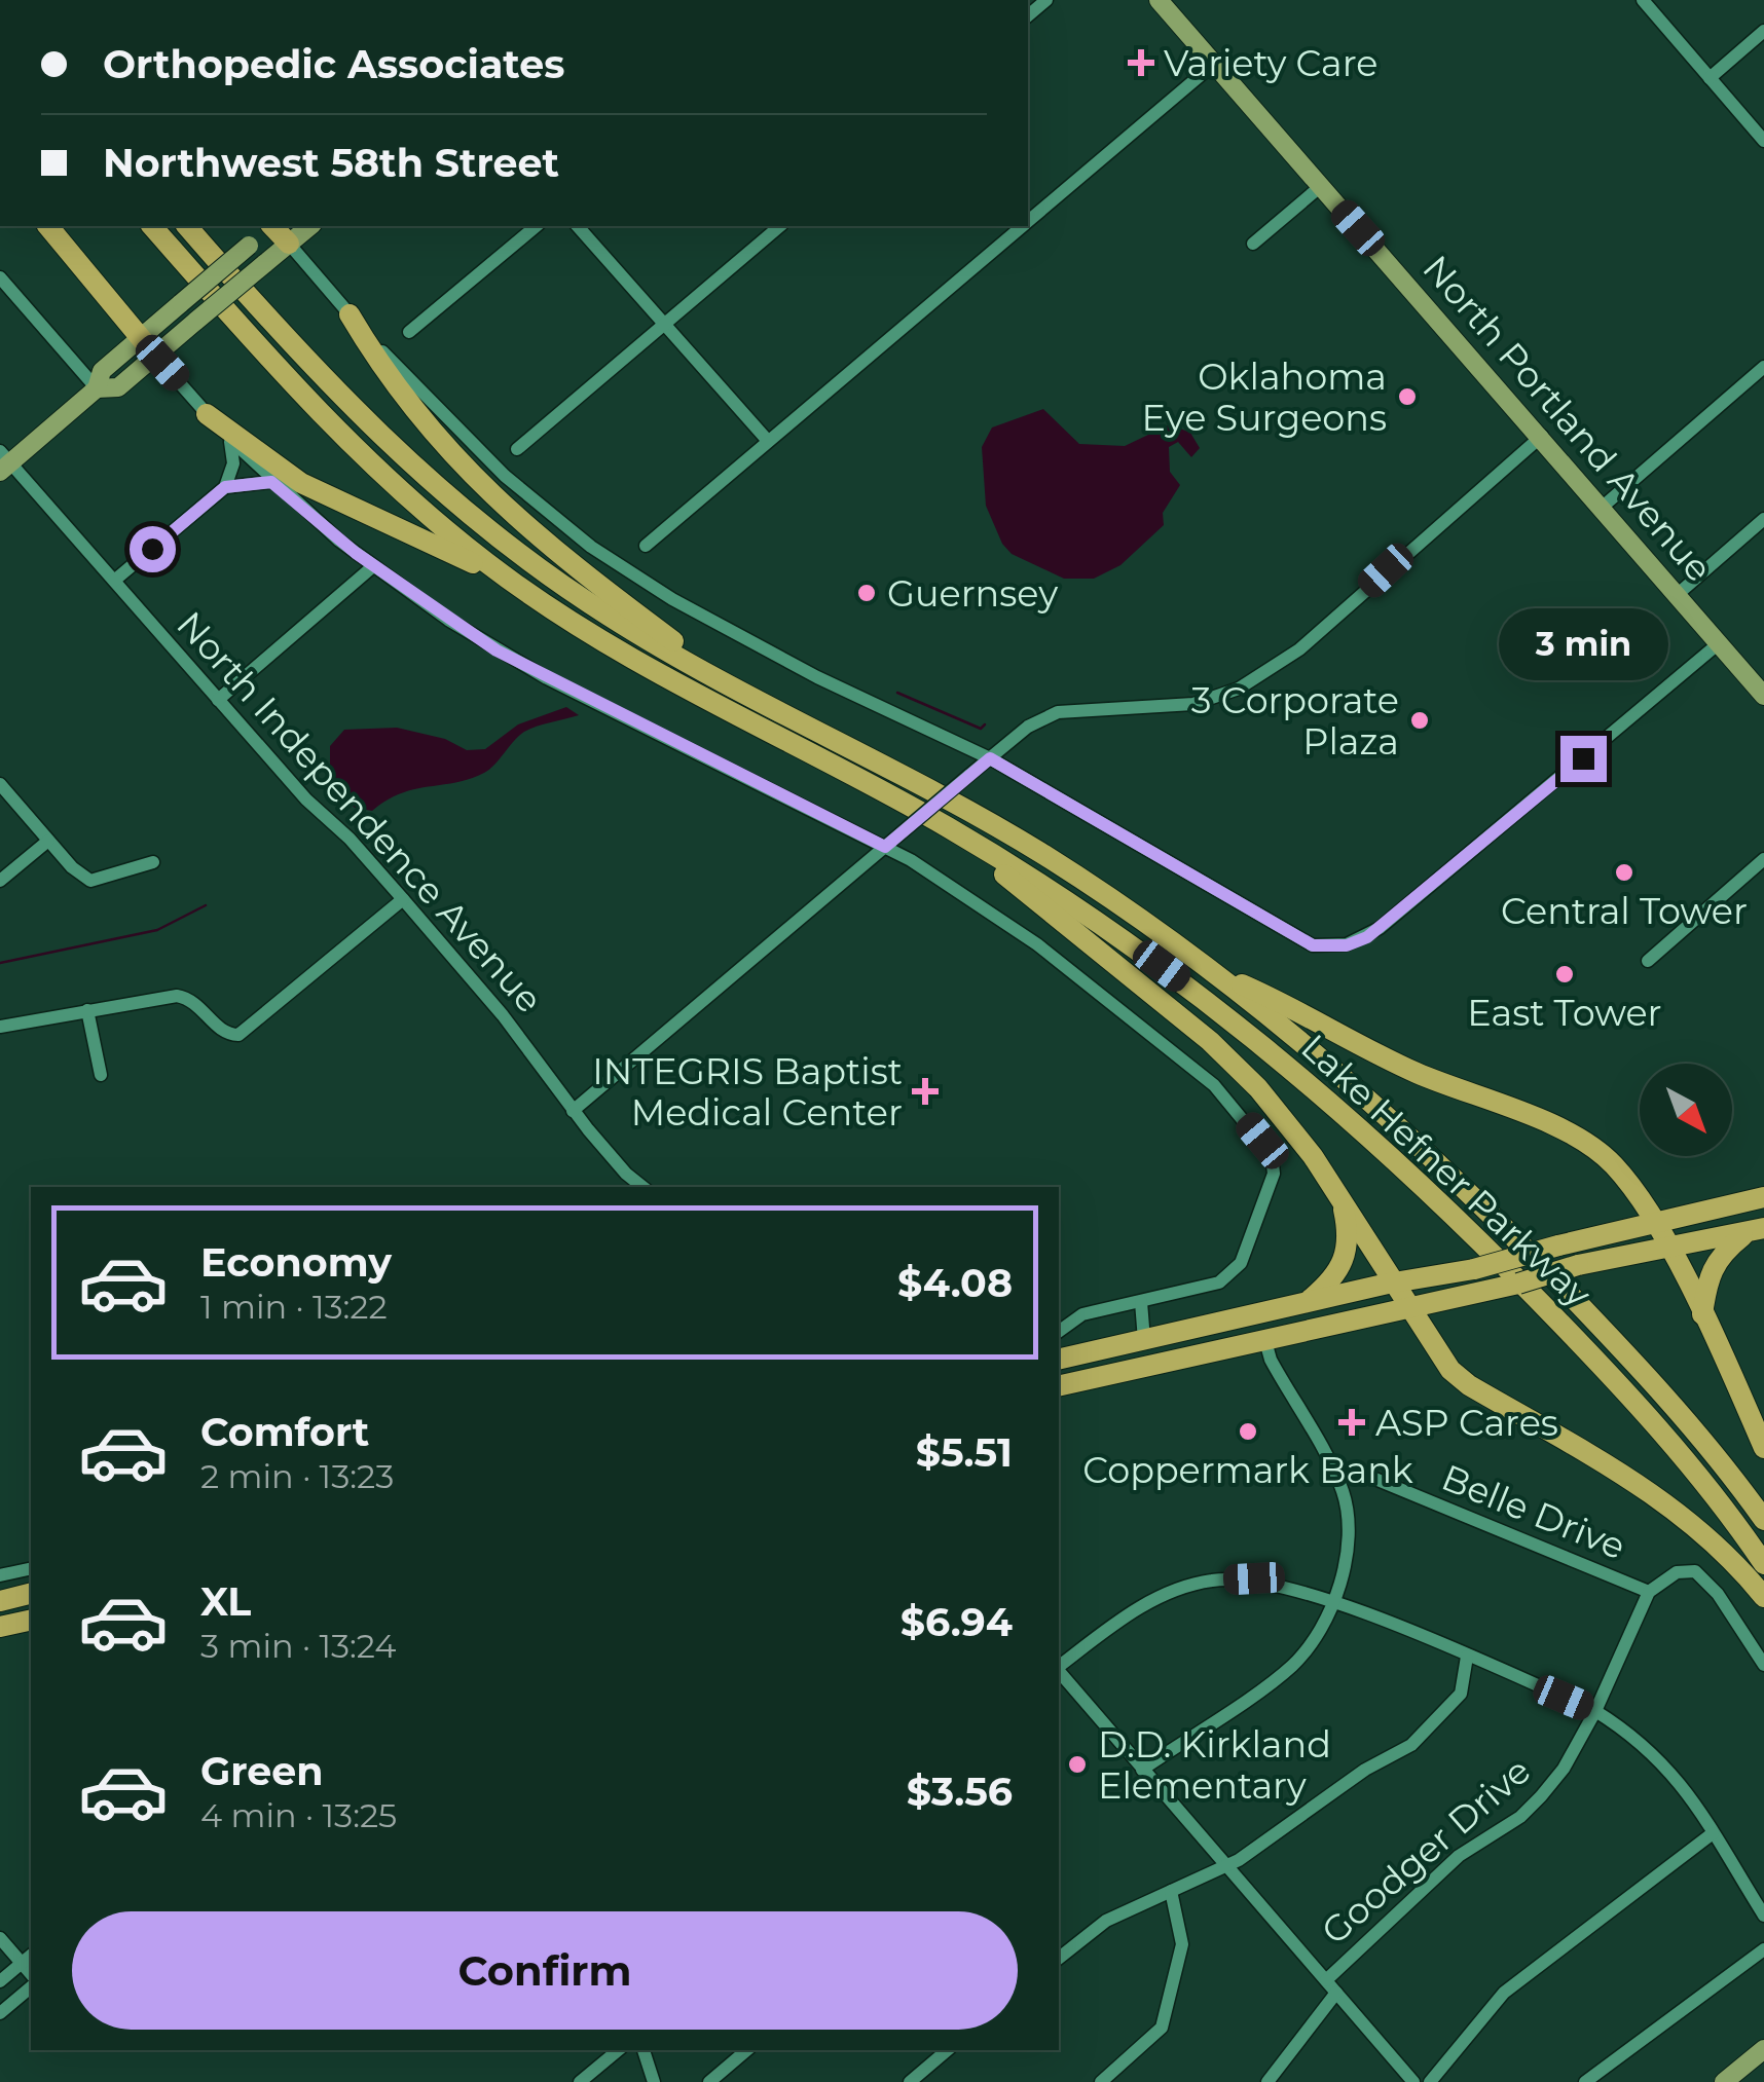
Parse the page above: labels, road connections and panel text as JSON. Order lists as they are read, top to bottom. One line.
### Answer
{"streets":{"highway":["Lake Hefner Parkway"],"main road":["North Portland Avenue"],"street":["North Independence Avenue","Belle Drive","Goodger Drive"]},"crossings":[["Belle Drive","Goodger Drive"]],"places":{"health":["Variety Care","INTEGRIS Baptist Medical Center","ASP Cares"],"other":["Oklahoma Eye Surgeons","Guernsey","3 Corporate Plaza","Central Tower","East Tower","Coppermark Bank","D.D. Kirkland Elementary"]},"north":"bottom right","page":{"banner":["Orthopedic Associates","Northwest 58th Street"],"bubble":"3 min","list":[{"name":"Economy","note":"1 min · 13:22","value":"$4.08"},{"name":"Comfort","note":"2 min · 13:23","value":"$5.51"},{"name":"XL","note":"3 min · 13:24","value":"$6.94"},{"name":"Green","note":"4 min · 13:25","value":"$3.56"}],"buttons":"Confirm"}}
